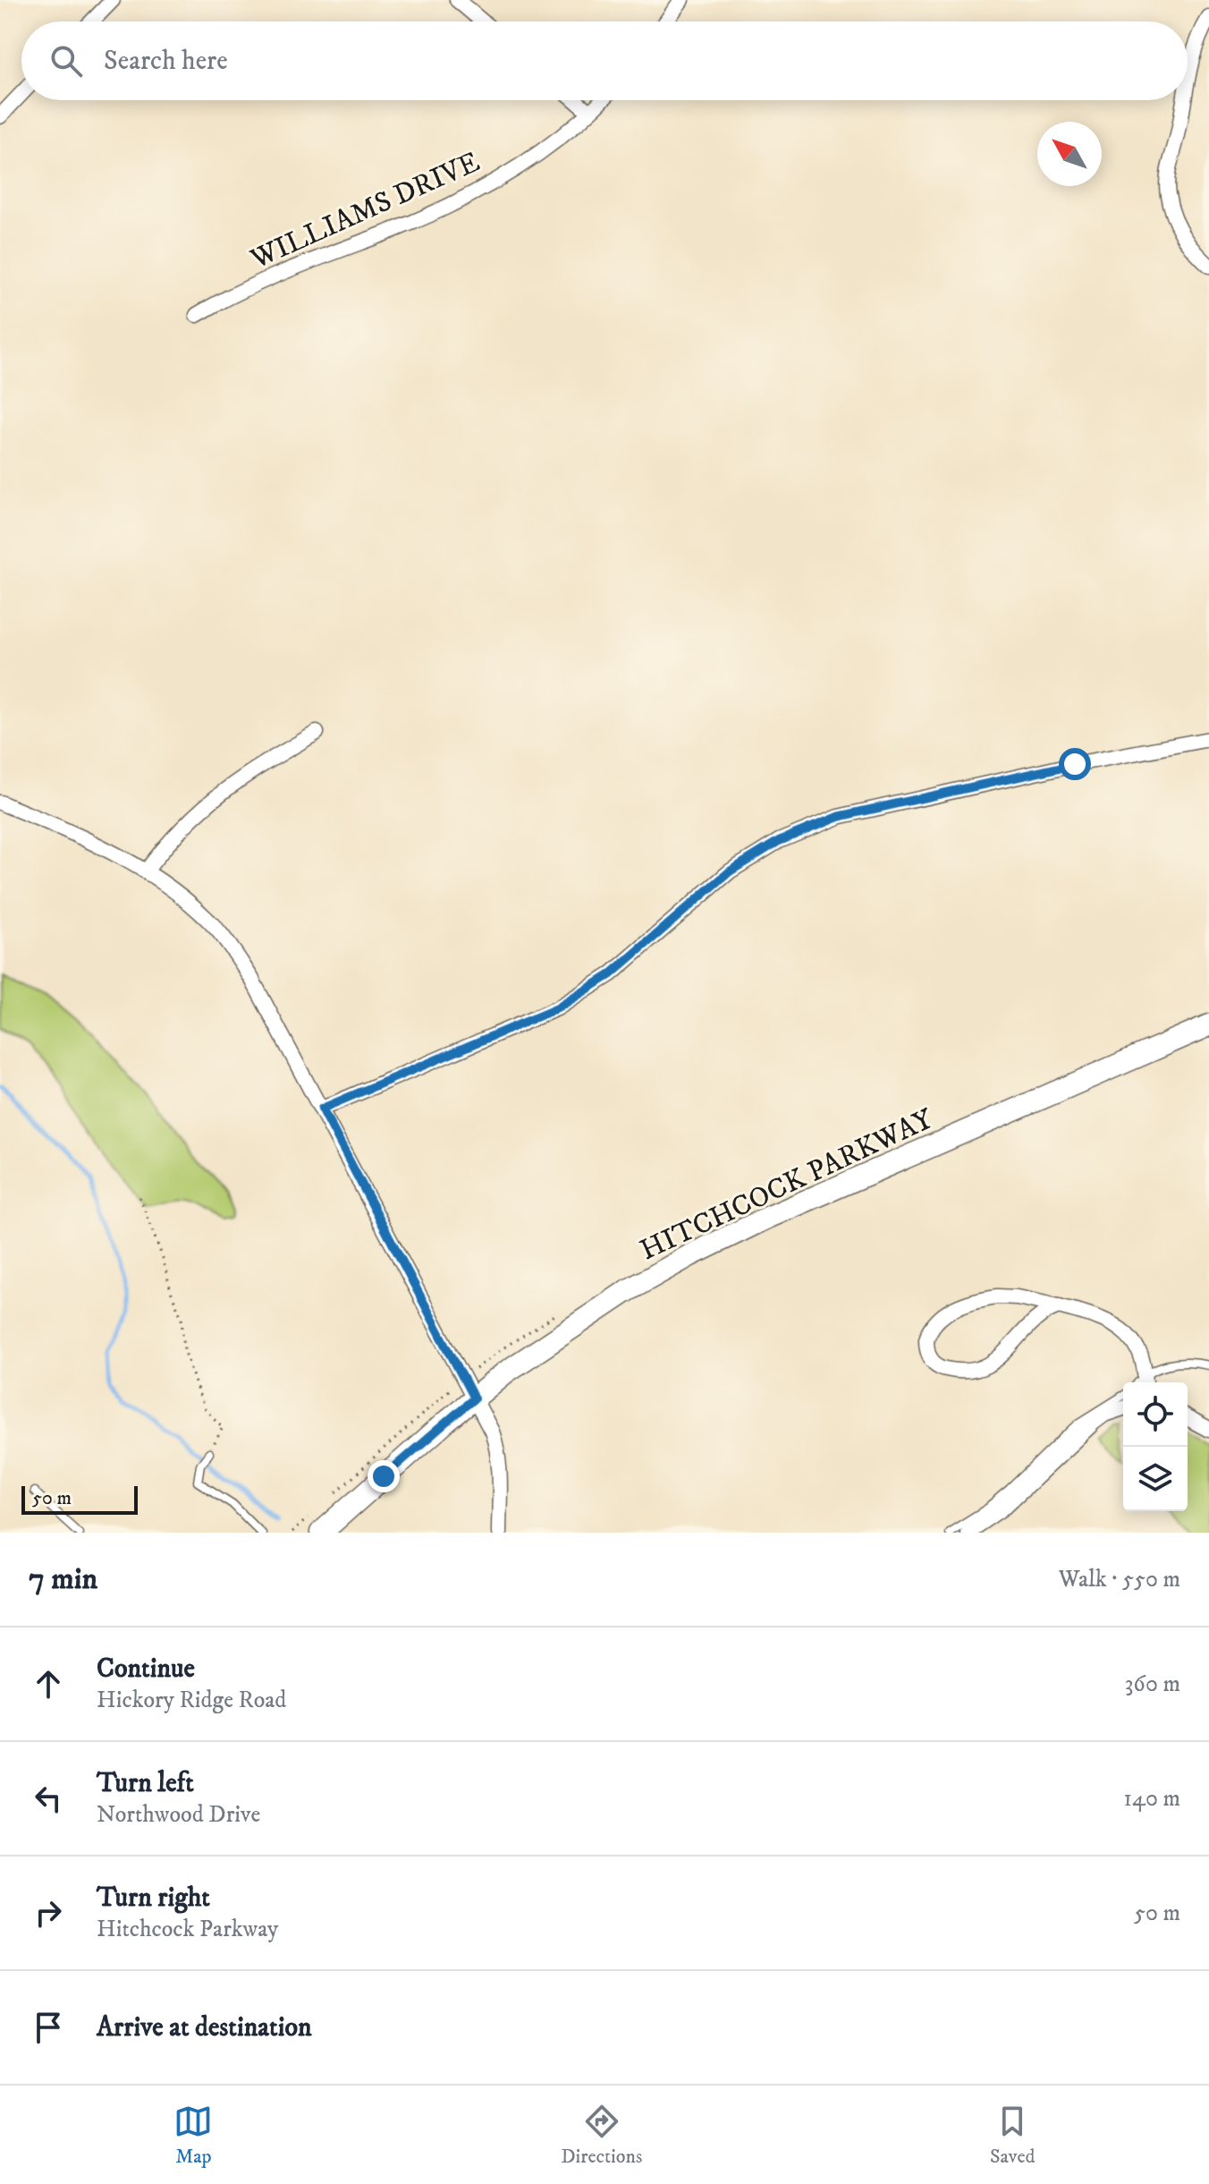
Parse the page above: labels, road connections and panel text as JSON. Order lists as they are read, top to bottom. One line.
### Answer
{"streets":{"main road":["HITCHCOCK PARKWAY"],"street":["WILLIAMS DRIVE"]},"scale_bar":"50 m","north":"top left","page":{"search":"Search here","scale":"50 m","heading":["7 min","Walk · 550 m"],"list":[["Continue","Hickory Ridge Road","360 m"],["Turn left","Northwood Drive","140 m"],["Turn right","Hitchcock Parkway","50 m"],"Arrive at destination"],"nav":["Map","Directions","Saved"]}}
